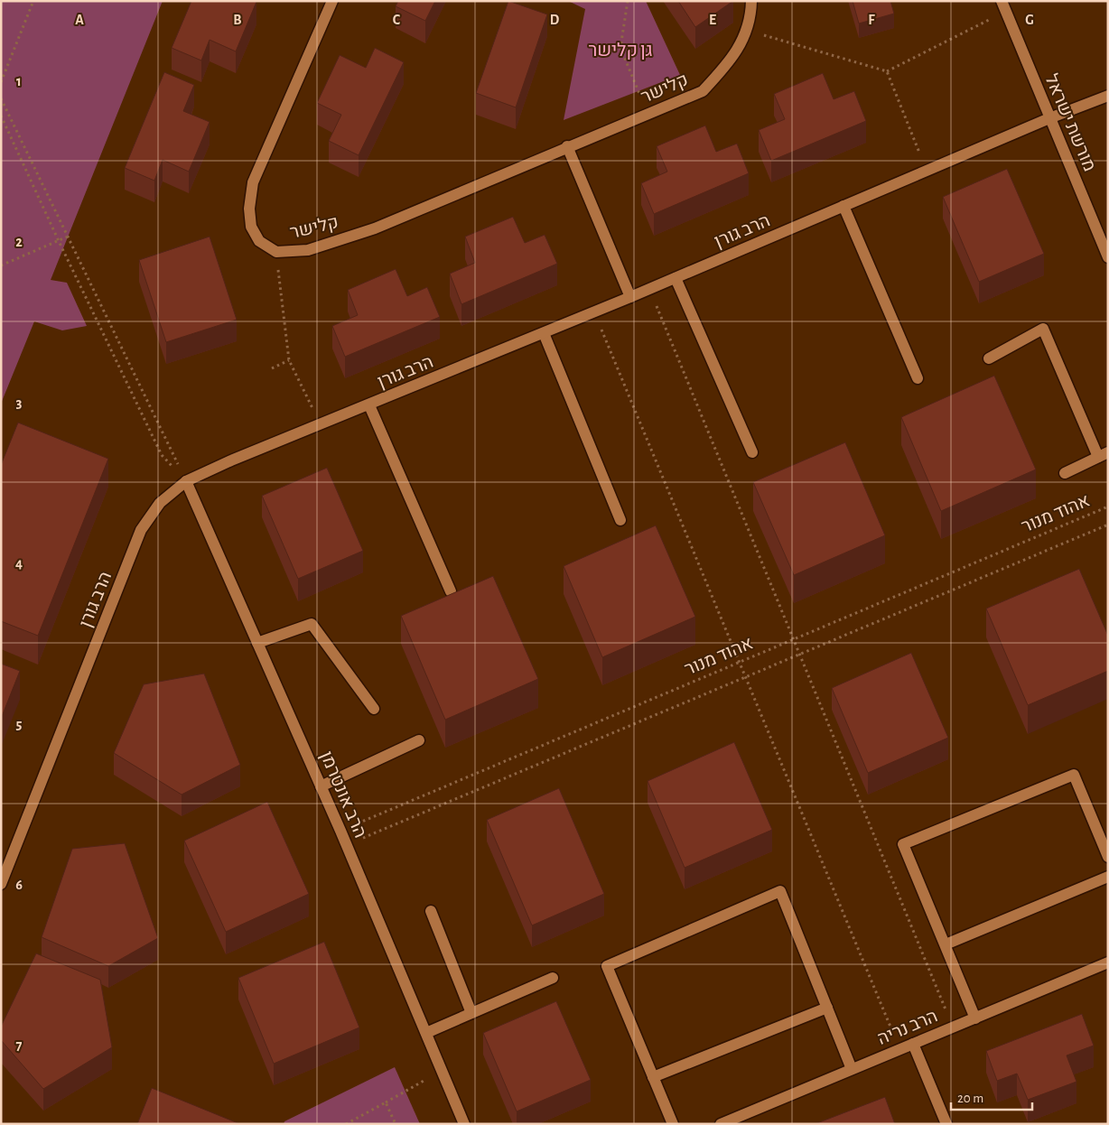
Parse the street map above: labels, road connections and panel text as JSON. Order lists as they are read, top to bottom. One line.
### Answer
{"streets":{"street":["קלישר","מורשת ישראל","הרב גורן","הרב אונטרמן","הרב נריה"],"path":["אהוד מנור"]},"crossings":[["מורשת ישראל","הרב גורן"],["הרב גורן","הרב אונטרמן"],["אהוד מנור","הרב אונטרמן"]],"parks":["גן קלישר"],"scale_bar":"20 m","grid":{"columns":["A","B","C","D","E","F","G"],"rows":["1","2","3","4","5","6","7"]}}
